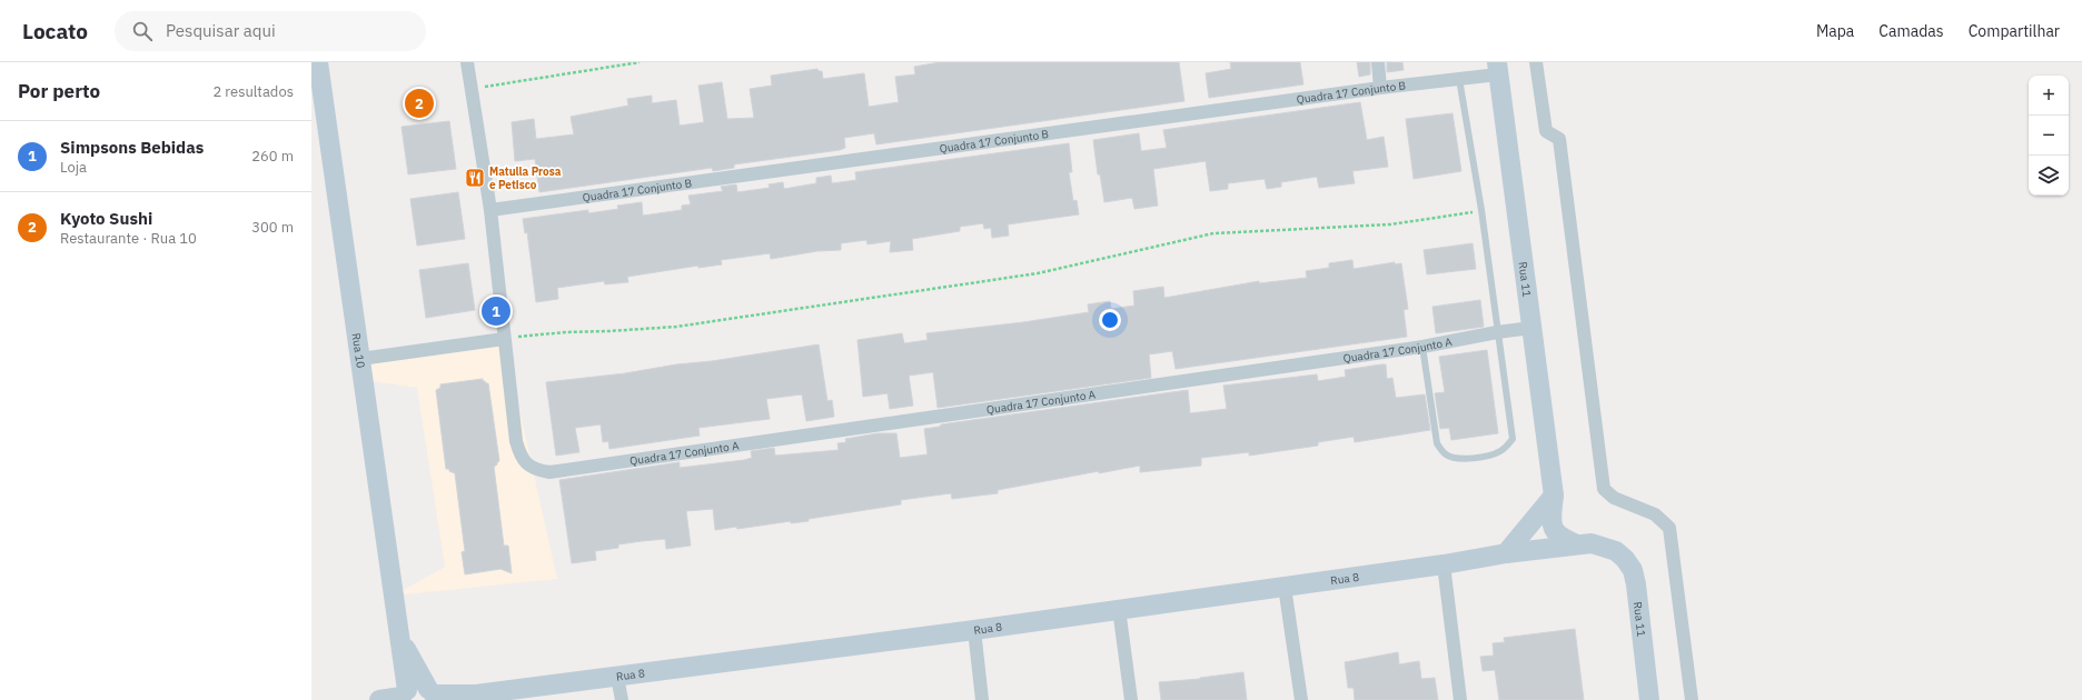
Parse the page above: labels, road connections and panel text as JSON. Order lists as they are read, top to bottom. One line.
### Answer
{"streets":{"main road":["Rua 11","Rua 10","Rua 8"],"street":["Quadra 17 Conjunto B","Quadra 17 Conjunto A"]},"crossings":[["Quadra 17 Conjunto B","Rua 11"],["Rua 11","Quadra 17 Conjunto A"],["Rua 11","Rua 8"],["Rua 10","Rua 8"]],"places":{"restaurant":["Matulla Prosa e Petisco"]},"page":{"header":"Locato","search":"Pesquisar aqui","nav":["Mapa","Camadas","Compartilhar"],"heading":["Por perto","2 resultados"],"map_buttons":["+","−"],"pins":["2","1"],"list":[{"mark":"1","name":"Simpsons Bebidas","note":"Loja","value":"260 m"},{"mark":"2","name":"Kyoto Sushi","note":"Restaurante · Rua 10","value":"300 m"}]}}
